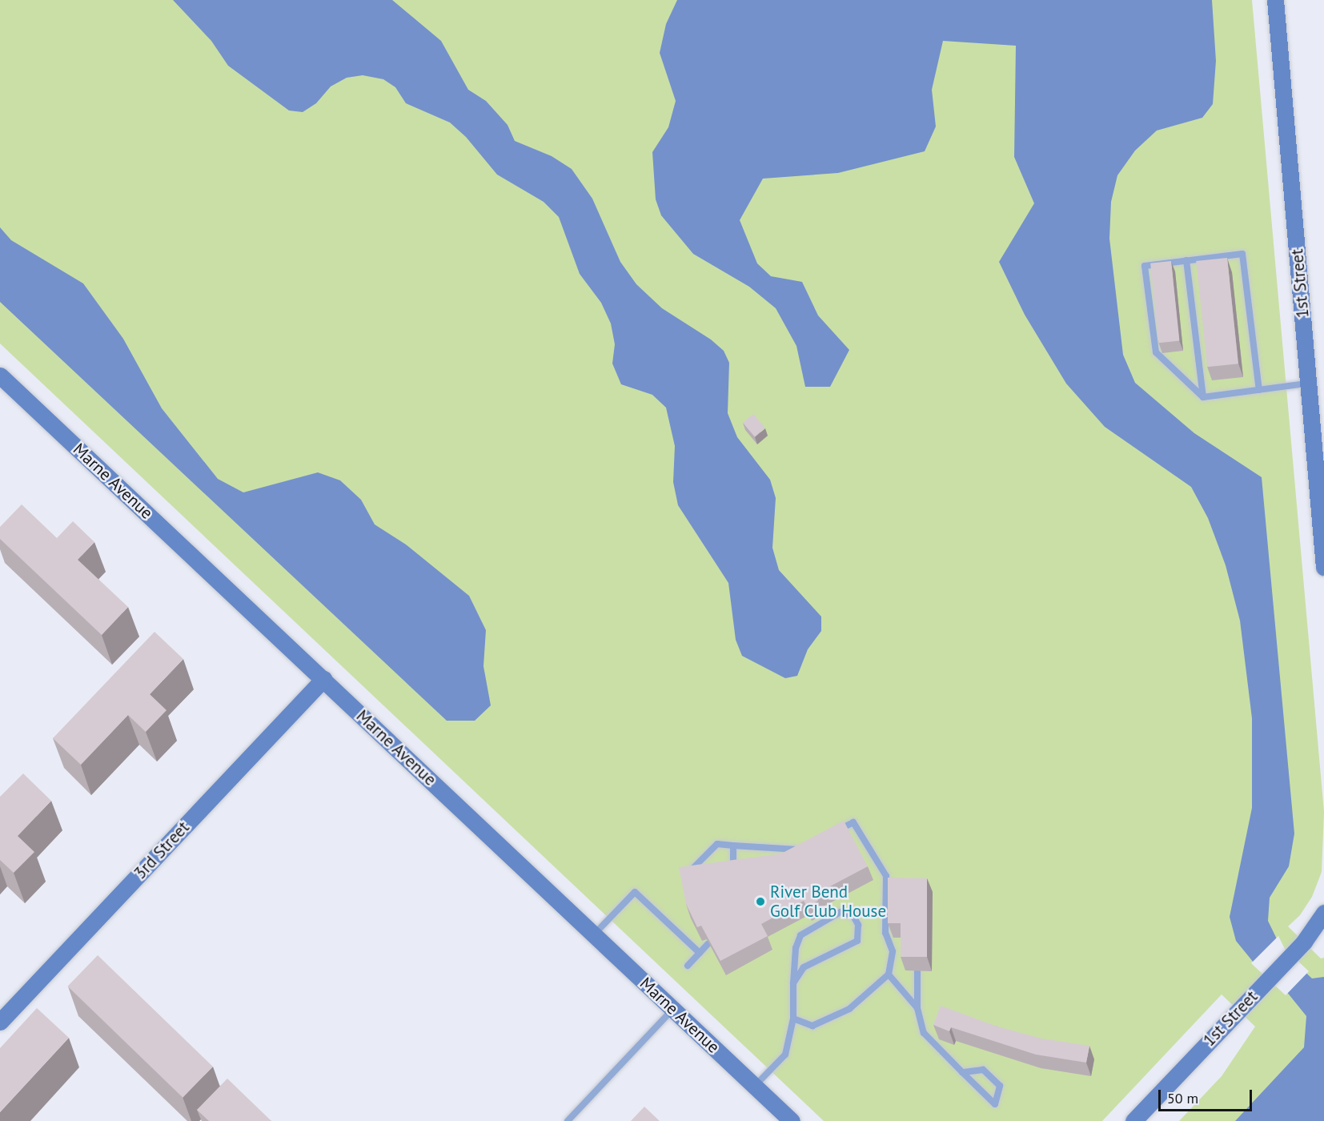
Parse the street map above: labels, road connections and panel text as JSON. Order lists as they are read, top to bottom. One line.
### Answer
{"streets":{"street":["1st Street","Marne Avenue","3rd Street"]},"crossings":[["Marne Avenue","3rd Street"]],"places":["River Bend Golf Club House"],"scale_bar":"50 m"}
